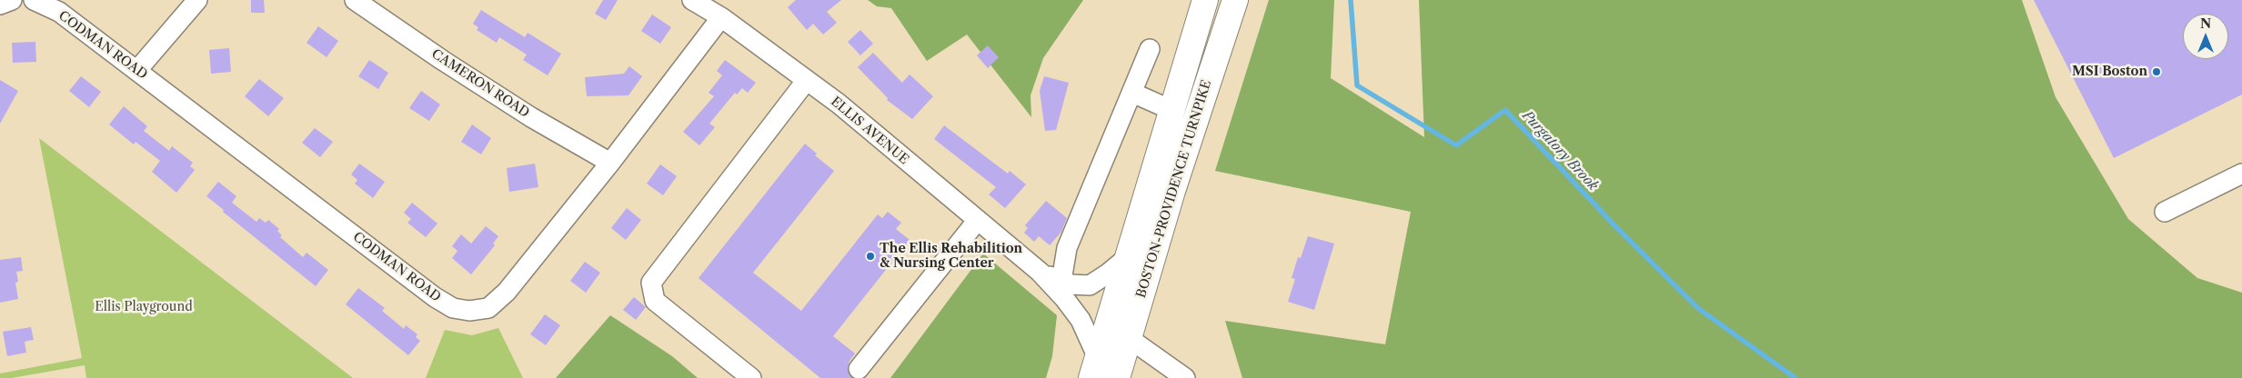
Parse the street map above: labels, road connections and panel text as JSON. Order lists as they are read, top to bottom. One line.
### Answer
{"streets":{"main road":["BOSTON-PROVIDENCE TURNPIKE"],"street":["CODMAN ROAD","CAMERON ROAD","ELLIS AVENUE"]},"crossings":[["CODMAN ROAD","CAMERON ROAD"],["CODMAN ROAD","ELLIS AVENUE"],["ELLIS AVENUE","BOSTON-PROVIDENCE TURNPIKE"]],"water":["Purgatory Brook"],"parks":["Ellis Playground"],"places":["MSI Boston","The Ellis Rehabilition & Nursing Center"],"north":"top"}
